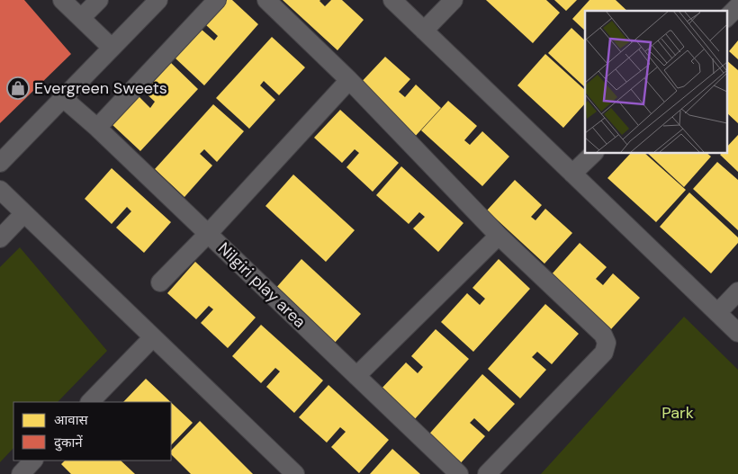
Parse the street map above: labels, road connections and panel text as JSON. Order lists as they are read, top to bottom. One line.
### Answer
{"streets":{"street":["Nilgiri play area"]},"parks":["Park"],"places":{"shop":["Evergreen Sweets"]},"legend":["आवास","दुकानें"]}
